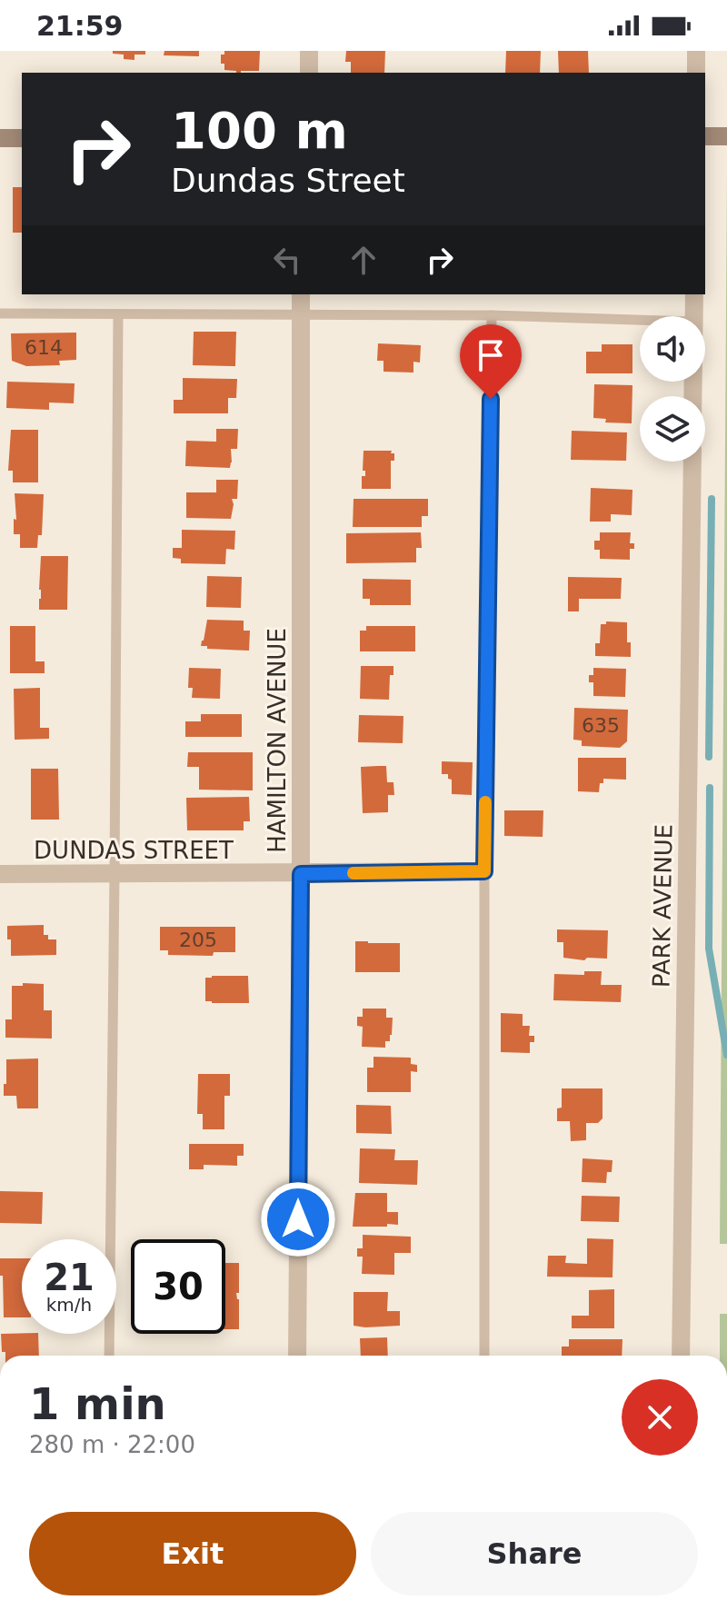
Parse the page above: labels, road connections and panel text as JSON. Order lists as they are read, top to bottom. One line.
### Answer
{"streets":{"street":["HAMILTON AVENUE","DUNDAS STREET","PARK AVENUE"]},"crossings":[["HAMILTON AVENUE","DUNDAS STREET"]],"house_numbers":["614","635","205"],"page":{"status":"21:59","turn":["100 m","Dundas Street"],"speed":"21 km/h","limit":"30","heading":["1 min","280 m · 22:00"],"buttons":["Exit","Share"]}}
